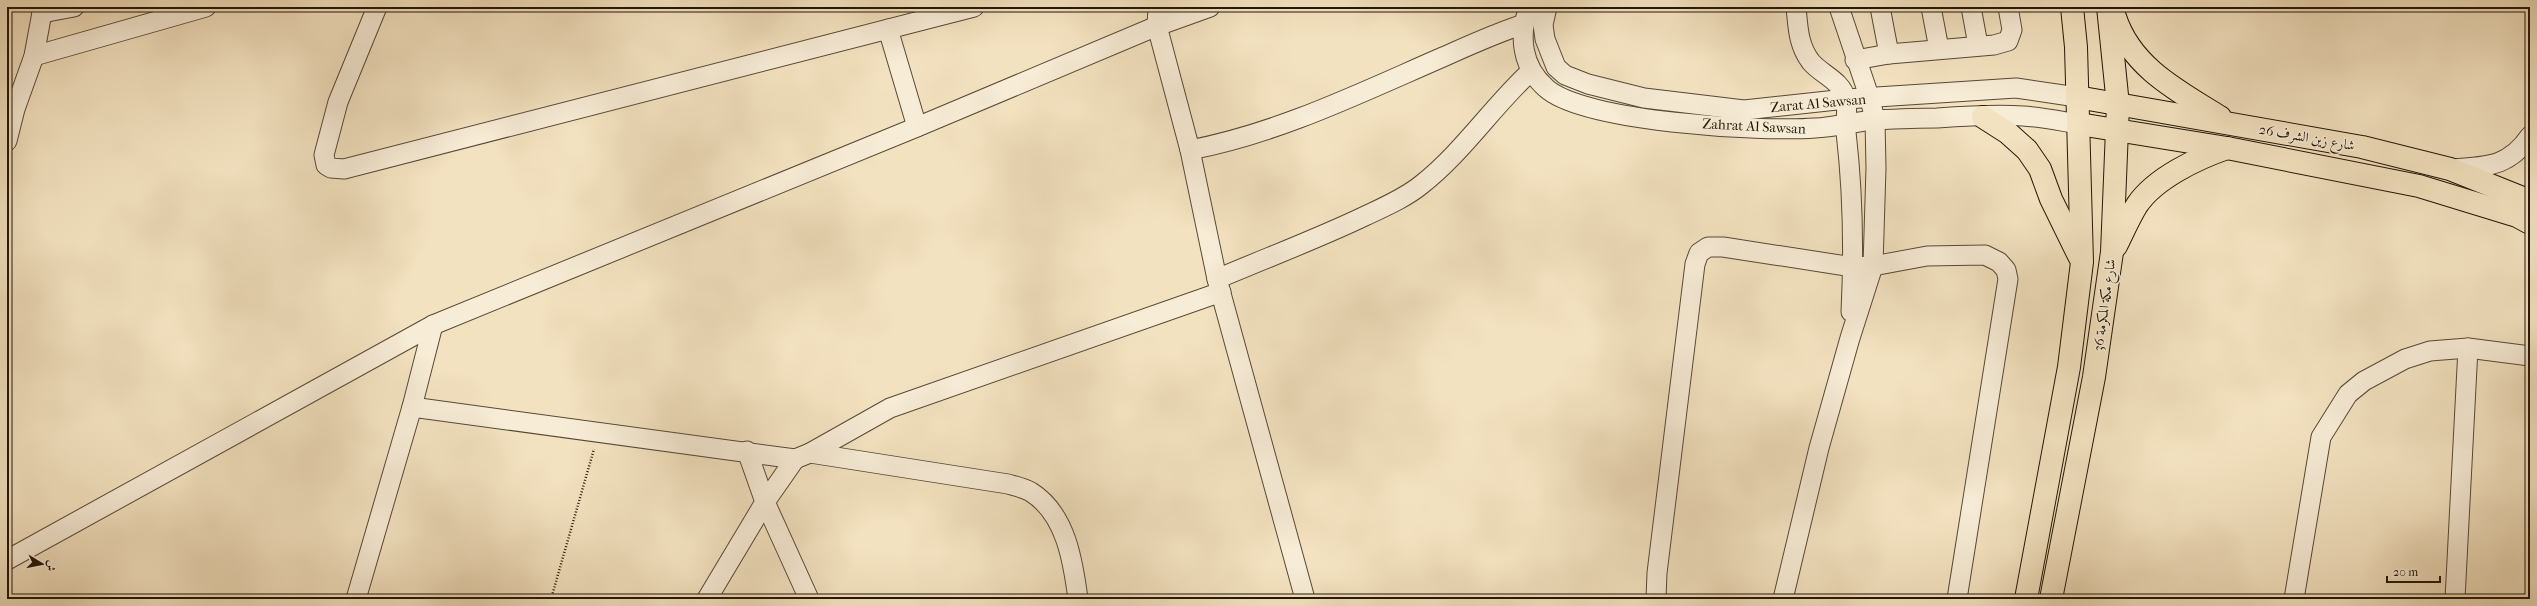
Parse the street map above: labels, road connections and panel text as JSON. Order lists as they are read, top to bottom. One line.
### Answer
{"streets":{"main road":["شارع زين الشرف 26","شارع مكة المكرمة 36"],"street":["Zarat Al Sawsan","Zahrat Al Sawsan"]},"crossings":[["Zarat Al Sawsan","شارع زين الشرف 26"],["Zarat Al Sawsan","شارع مكة المكرمة 36"],["Zahrat Al Sawsan","شارع زين الشرف 26"],["Zahrat Al Sawsan","شارع مكة المكرمة 36"],["شارع زين الشرف 26","شارع مكة المكرمة 36"]],"scale_bar":"20 m","north":"right"}
